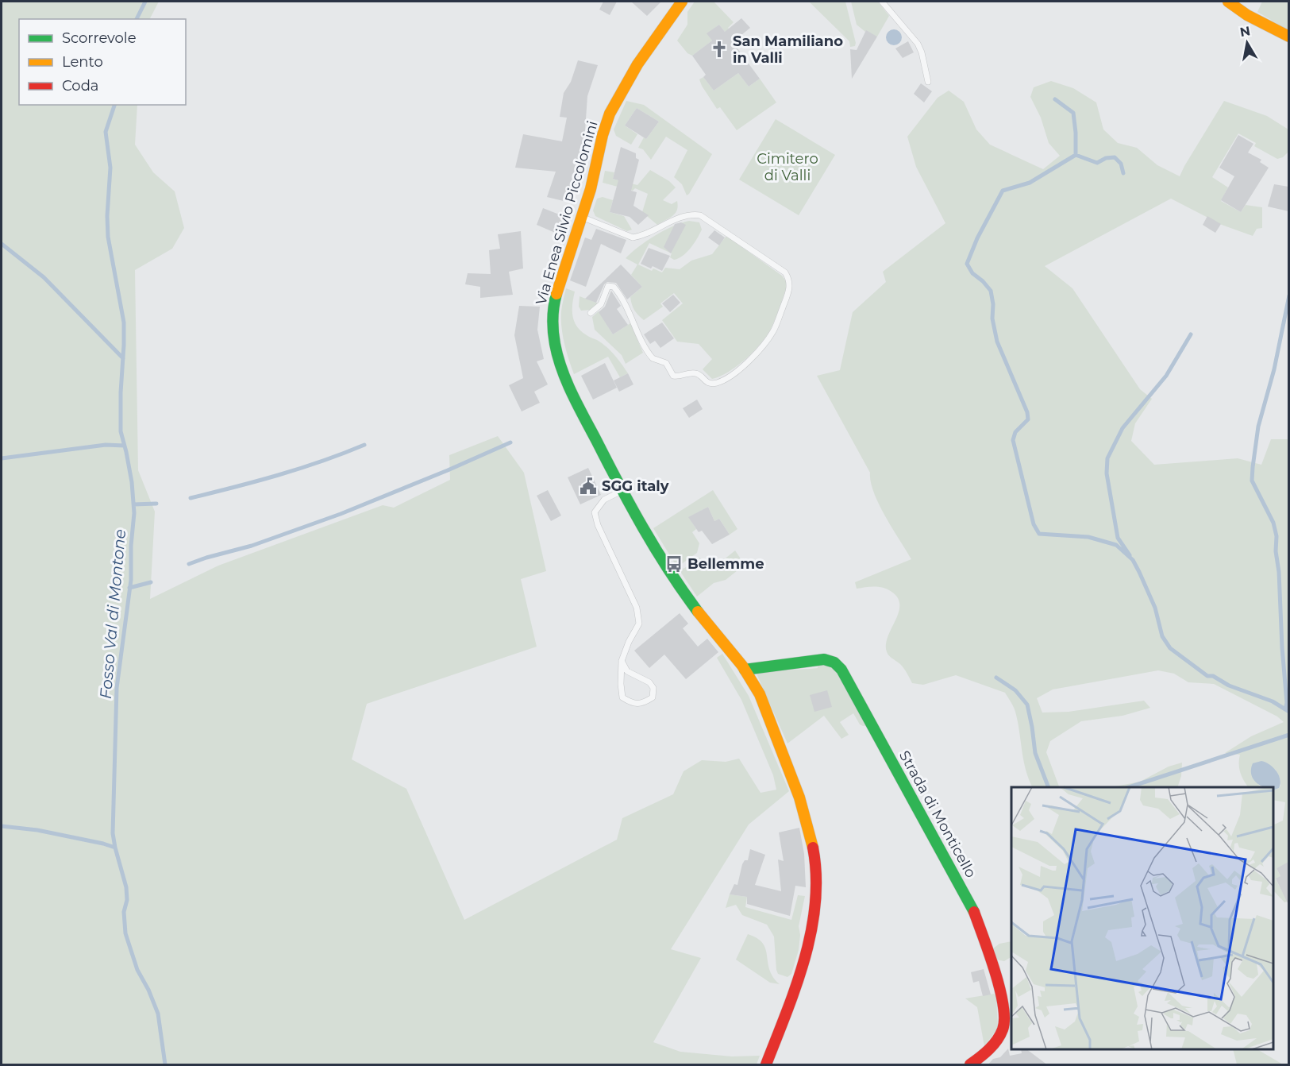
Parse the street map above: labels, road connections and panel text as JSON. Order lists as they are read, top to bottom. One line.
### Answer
{"streets":{"main road":["Via Enea Silvio Piccolomini","Strada di Monticello"]},"crossings":[["Via Enea Silvio Piccolomini","Strada di Monticello"]],"water":["Fosso Val di Montone"],"parks":["Cimitero di Valli"],"places":{"church":["San Mamiliano in Valli"],"public building":["SGG italy"],"bus stop":["Bellemme"]},"legend":["Scorrevole","Lento","Coda"],"north":"top"}
